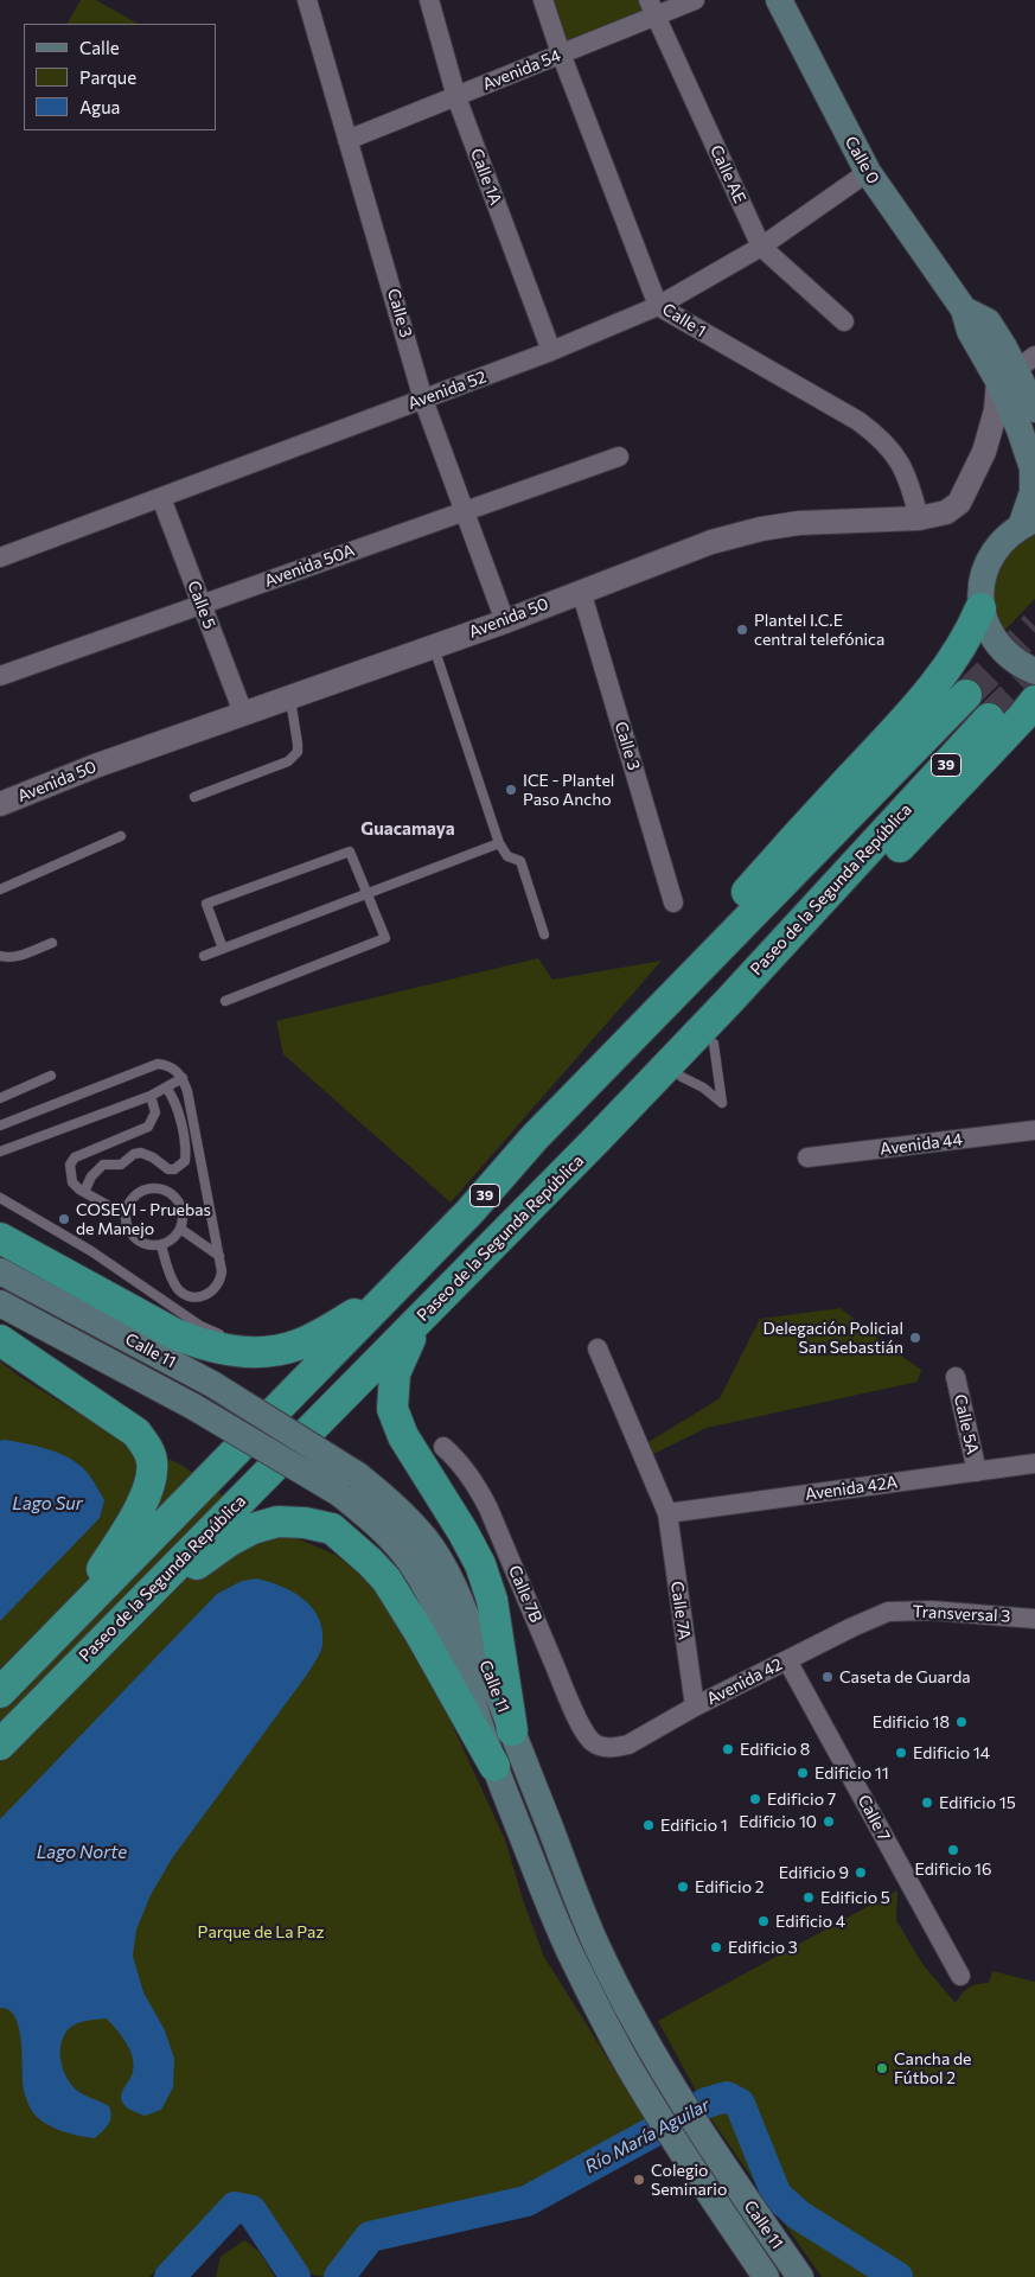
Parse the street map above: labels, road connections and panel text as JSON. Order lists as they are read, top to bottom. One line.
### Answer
{"streets":{"highway":["39","Paseo de la Segunda República"],"main road":["Calle 0","Calle 11"],"street":["Avenida 54","Calle AE","Calle 1A","Calle 3","Calle 1","Avenida 52","Avenida 50A","Calle 5","Avenida 50","Avenida 44","Calle 5A","Avenida 42A","Calle 7B","Calle 7A","Transversal 3","Avenida 42","Calle 7"]},"crossings":[["Avenida 54","Calle AE"],["Avenida 54","Calle 1A"],["Avenida 54","Calle 3"],["Avenida 54","Calle 1"],["Calle 0","Avenida 52"],["Calle 0","Avenida 50"],["Calle AE","Avenida 52"],["Calle 1A","Avenida 52"],["Calle 3","Avenida 52"],["Calle 3","Avenida 50A"],["Calle 3","Avenida 50"],["Calle 1","Avenida 52"],["Calle 1","Avenida 50"],["Avenida 52","Calle 5"],["Avenida 50A","Calle 5"],["Calle 5","Avenida 50"],["Calle 5A","Avenida 42A"],["Avenida 42A","Calle 7A"],["Calle 7B","Avenida 42"],["Calle 7A","Avenida 42"],["Transversal 3","Avenida 42"],["Avenida 42","Calle 7"]],"districts":["Guacamaya"],"water":["Lago Sur","Lago Norte","Río María Aguilar"],"parks":["Parque de La Paz"],"places":["Plantel I.C.E central telefónica","ICE - Plantel Paso Ancho","COSEVI - Pruebas de Manejo","Delegación Policial San Sebastián","Caseta de Guarda","Edificio 18","Edificio 8","Edificio 14","Edificio 11","Edificio 7","Edificio 15","Edificio 10","Edificio 1","Edificio 16","Edificio 9","Edificio 2","Edificio 5","Edificio 4","Edificio 3","Cancha de Fútbol 2","Colegio Seminario"],"legend":["Calle","Parque","Agua"]}
